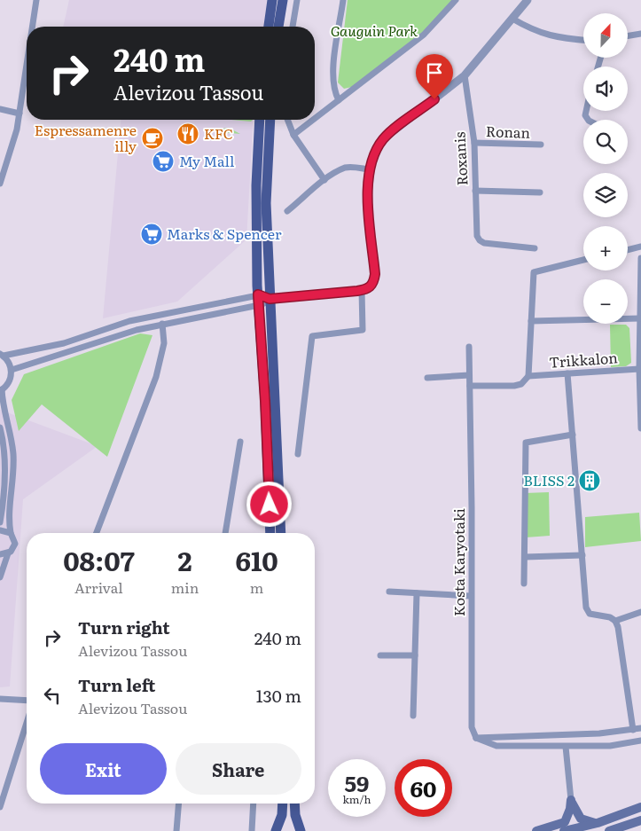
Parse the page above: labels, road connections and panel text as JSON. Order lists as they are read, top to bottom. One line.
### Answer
{"streets":{"street":["Ronan","Roxanis","Trikkalon","Kosta Karyotaki"]},"crossings":[["Ronan","Roxanis"]],"parks":["Gauguin Park"],"places":{"restaurant":["KFC"],"cafe":["Espressamenre illy"],"supermarket":["My Mall","Marks & Spencer"],"building":["BLISS 2"]},"north":"top","page":{"map_buttons":["+","−"],"turn":["240 m","Alevizou Tassou"],"eta":["08:07","Arrival","2","min","610","m"],"list":[{"name":"Turn right","note":"Alevizou Tassou","value":"240 m"},{"name":"Turn left","note":"Alevizou Tassou","value":"130 m"}],"buttons":["Exit","Share"],"speed":"59 km/h","limit":"60"}}
